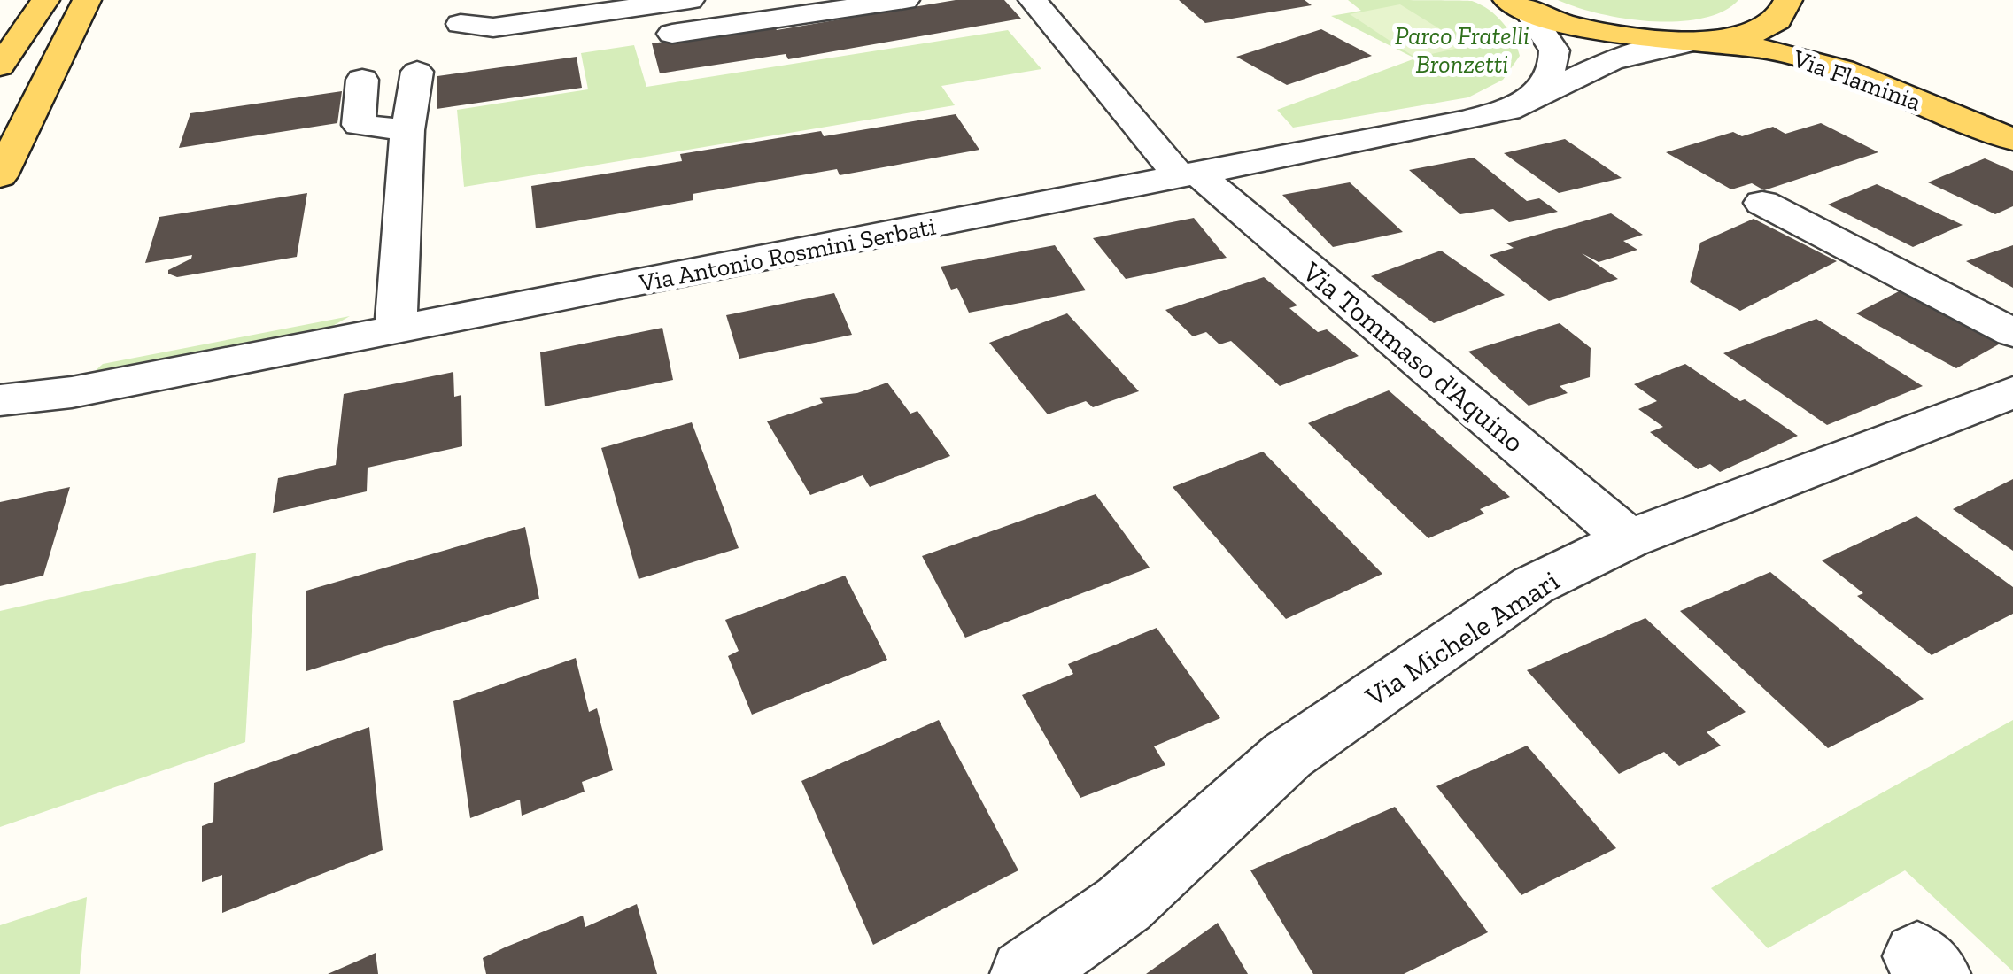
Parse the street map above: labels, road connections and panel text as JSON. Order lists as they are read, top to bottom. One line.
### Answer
{"streets":{"main road":["Via Flaminia"],"street":["Via Antonio Rosmini Serbati","Via Tommaso d'Aquino","Via Michele Amari"]},"crossings":[["Via Flaminia","Via Antonio Rosmini Serbati"],["Via Antonio Rosmini Serbati","Via Tommaso d'Aquino"],["Via Tommaso d'Aquino","Via Michele Amari"]],"parks":["Parco Fratelli Bronzetti"]}
